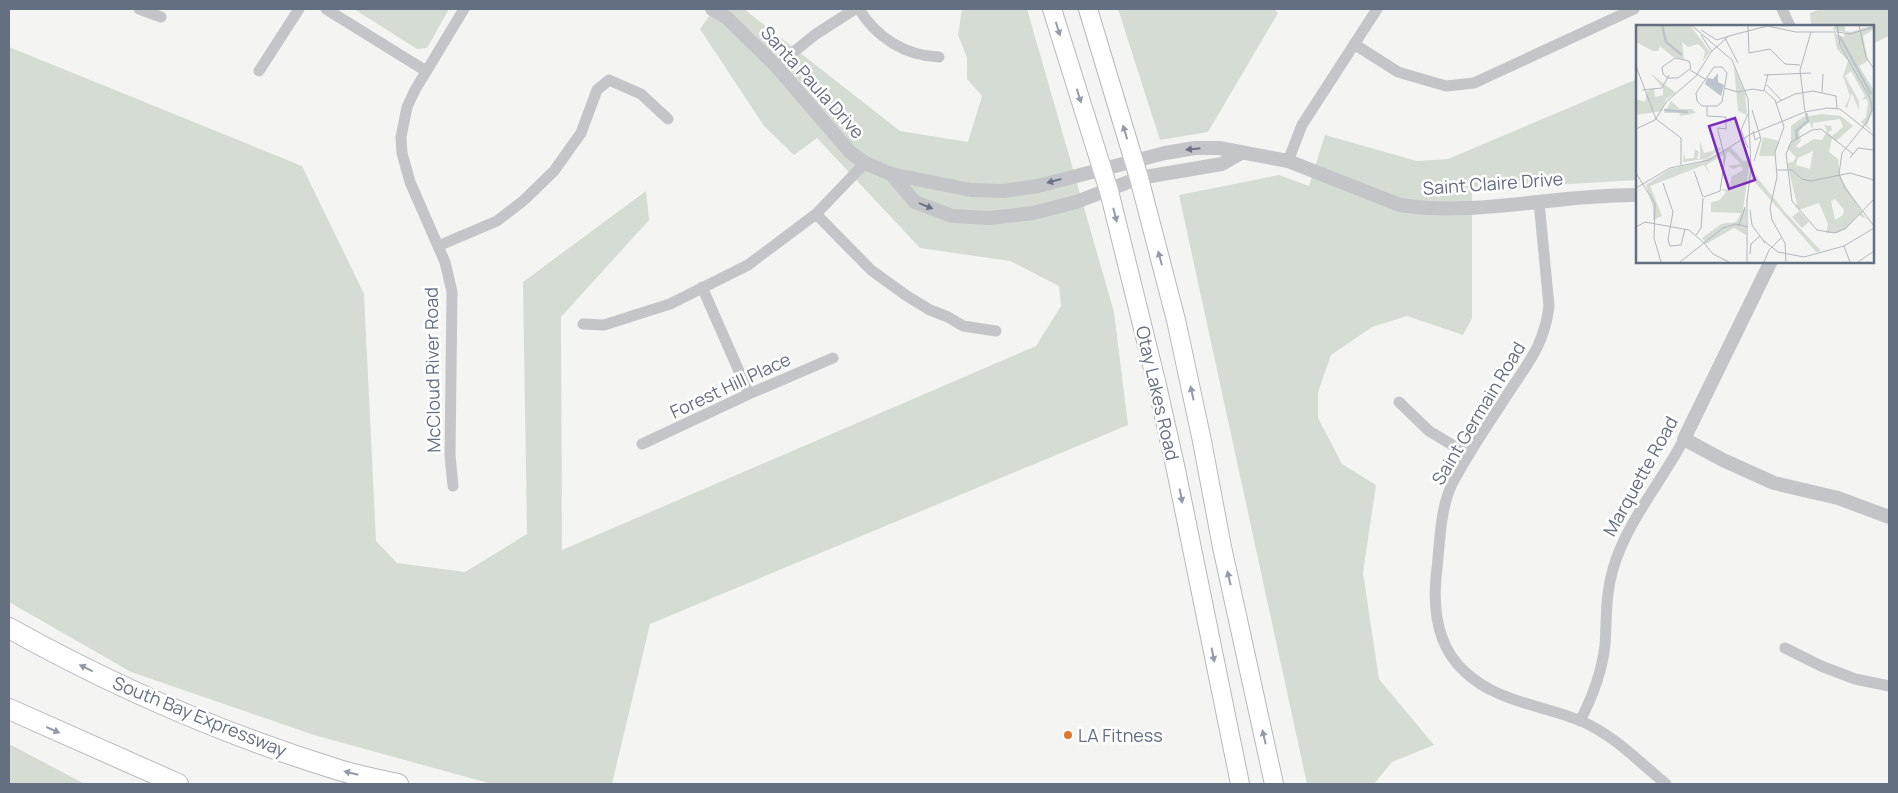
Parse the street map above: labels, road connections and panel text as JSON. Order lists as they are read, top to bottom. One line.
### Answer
{"streets":{"highway":["South Bay Expressway"],"main road":["Otay Lakes Road"],"street":["Santa Paula Drive","Saint Claire Drive","McCloud River Road","Forest Hill Place","Saint Germain Road","Marquette Road"]},"crossings":[["Santa Paula Drive","Saint Claire Drive"],["Santa Paula Drive","Otay Lakes Road"],["Saint Claire Drive","Otay Lakes Road"],["Saint Claire Drive","Saint Germain Road"],["Saint Germain Road","Marquette Road"]],"places":["LA Fitness"]}
